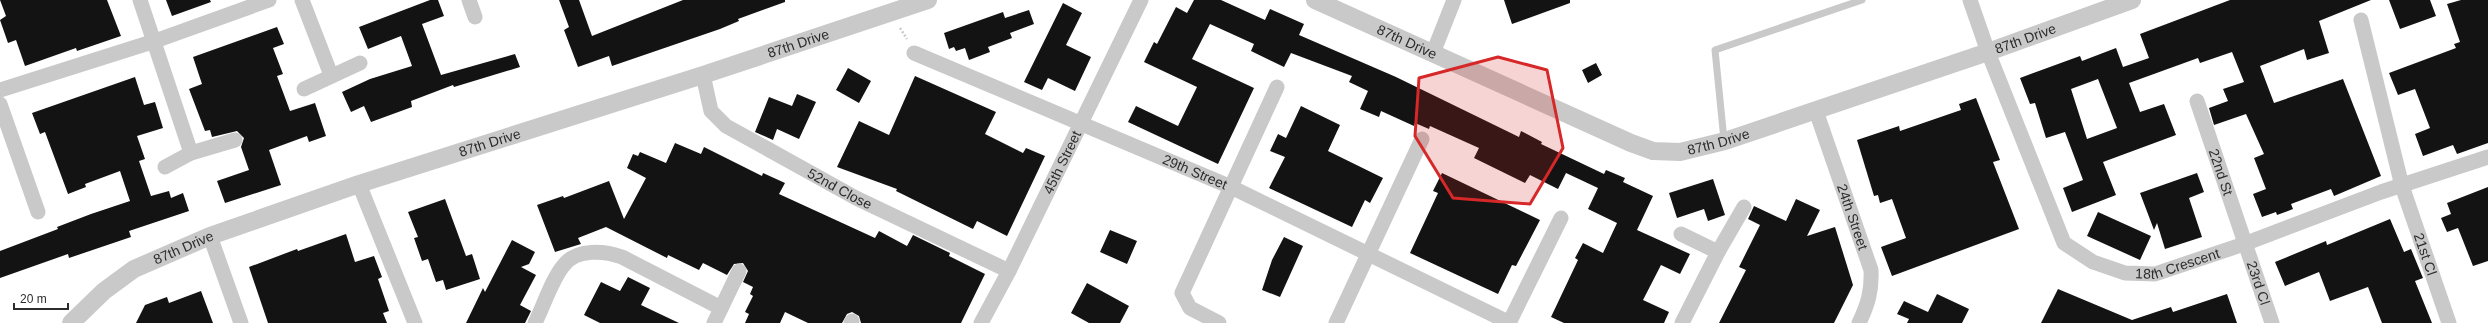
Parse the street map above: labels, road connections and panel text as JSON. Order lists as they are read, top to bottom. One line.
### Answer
{"streets":{"street":["87th Drive","45th Street","29th Street","22nd St","52nd Close","24th Street","21st Cl","18th Crescent","23rd Cl"]},"crossings":[["87th Drive","52nd Close"],["87th Drive","24th Street"],["87th Drive","18th Crescent"],["45th Street","29th Street"],["45th Street","52nd Close"],["22nd St","18th Crescent"],["22nd St","23rd Cl"],["21st Cl","18th Crescent"],["18th Crescent","23rd Cl"]],"scale_bar":"20 m"}
